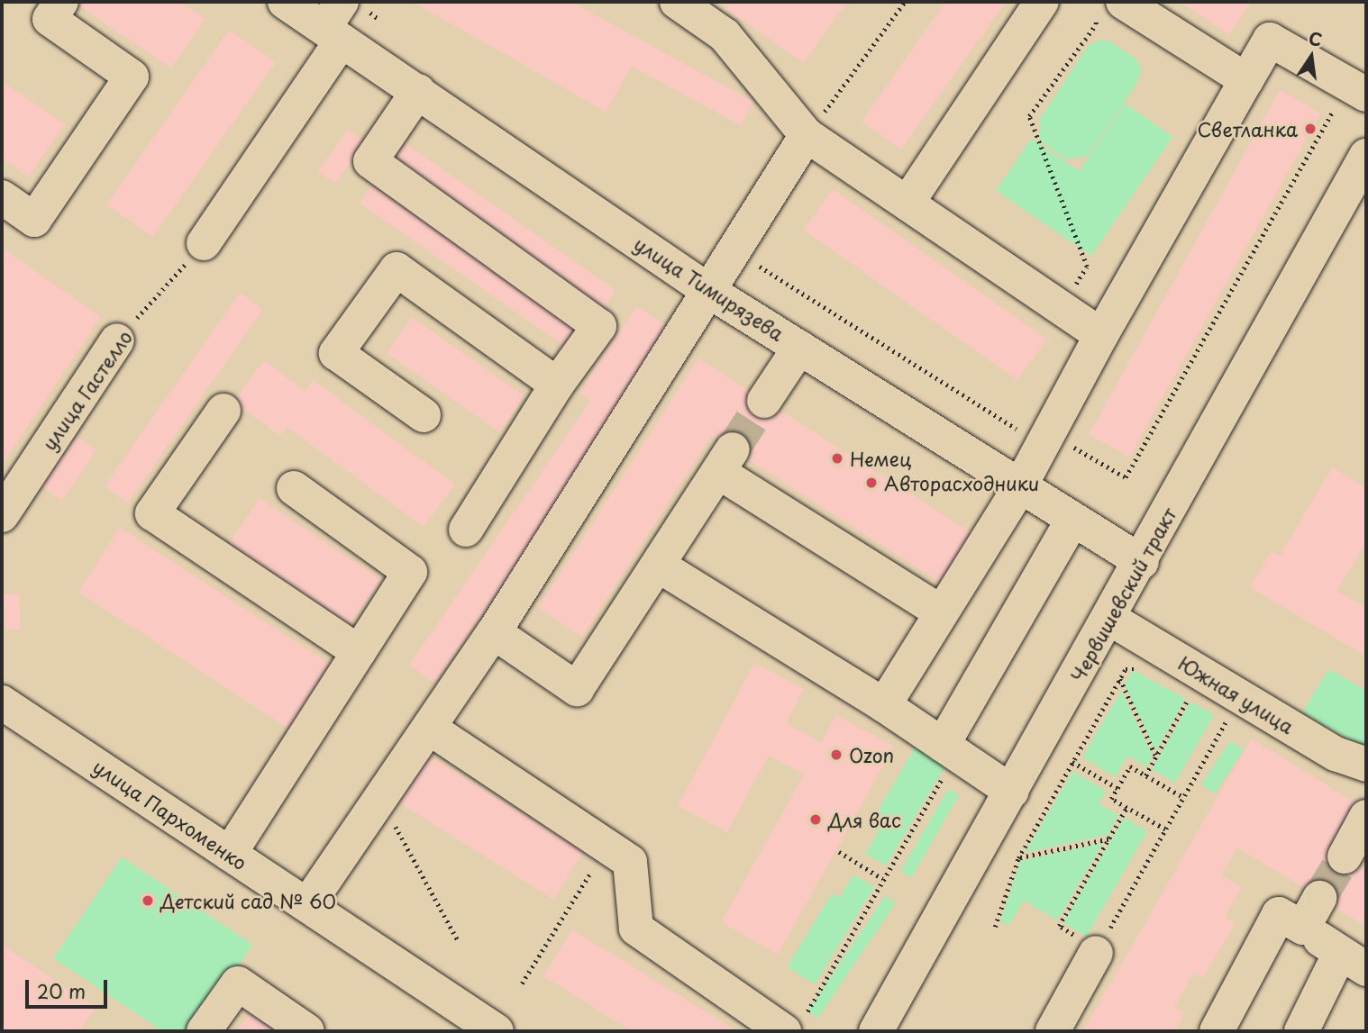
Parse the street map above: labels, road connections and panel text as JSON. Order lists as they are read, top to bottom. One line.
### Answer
{"streets":{"street":["улица Тимирязева","улица Гастелло","Червишевский тракт","Южная улица","улица Пархоменко"]},"crossings":[["улица Тимирязева","Червишевский тракт"],["Червишевский тракт","Южная улица"]],"places":["Светланка","Немец","Авторасходники","Ozon","Для вас","Детский сад № 60"],"scale_bar":"20 m","north":"top"}
